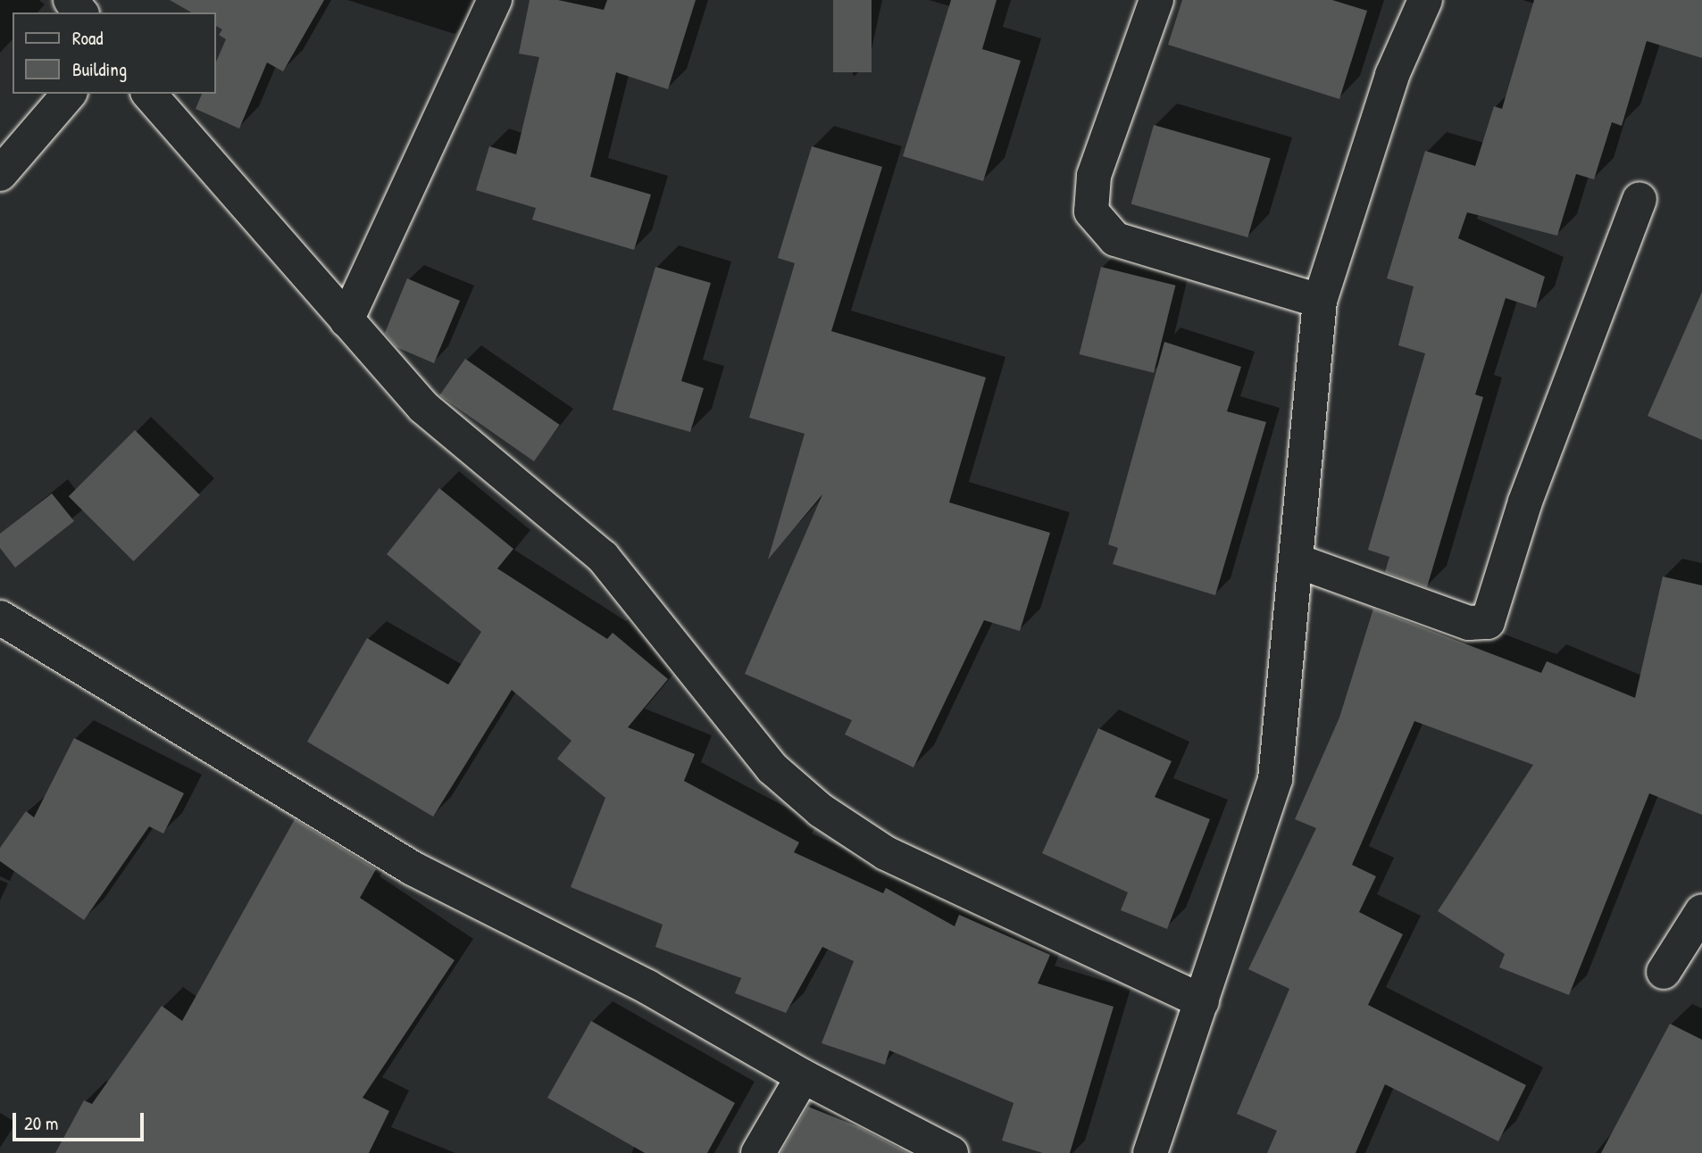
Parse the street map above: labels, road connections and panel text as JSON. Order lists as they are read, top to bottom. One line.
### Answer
{"legend":["Road","Building"],"scale_bar":"20 m"}
